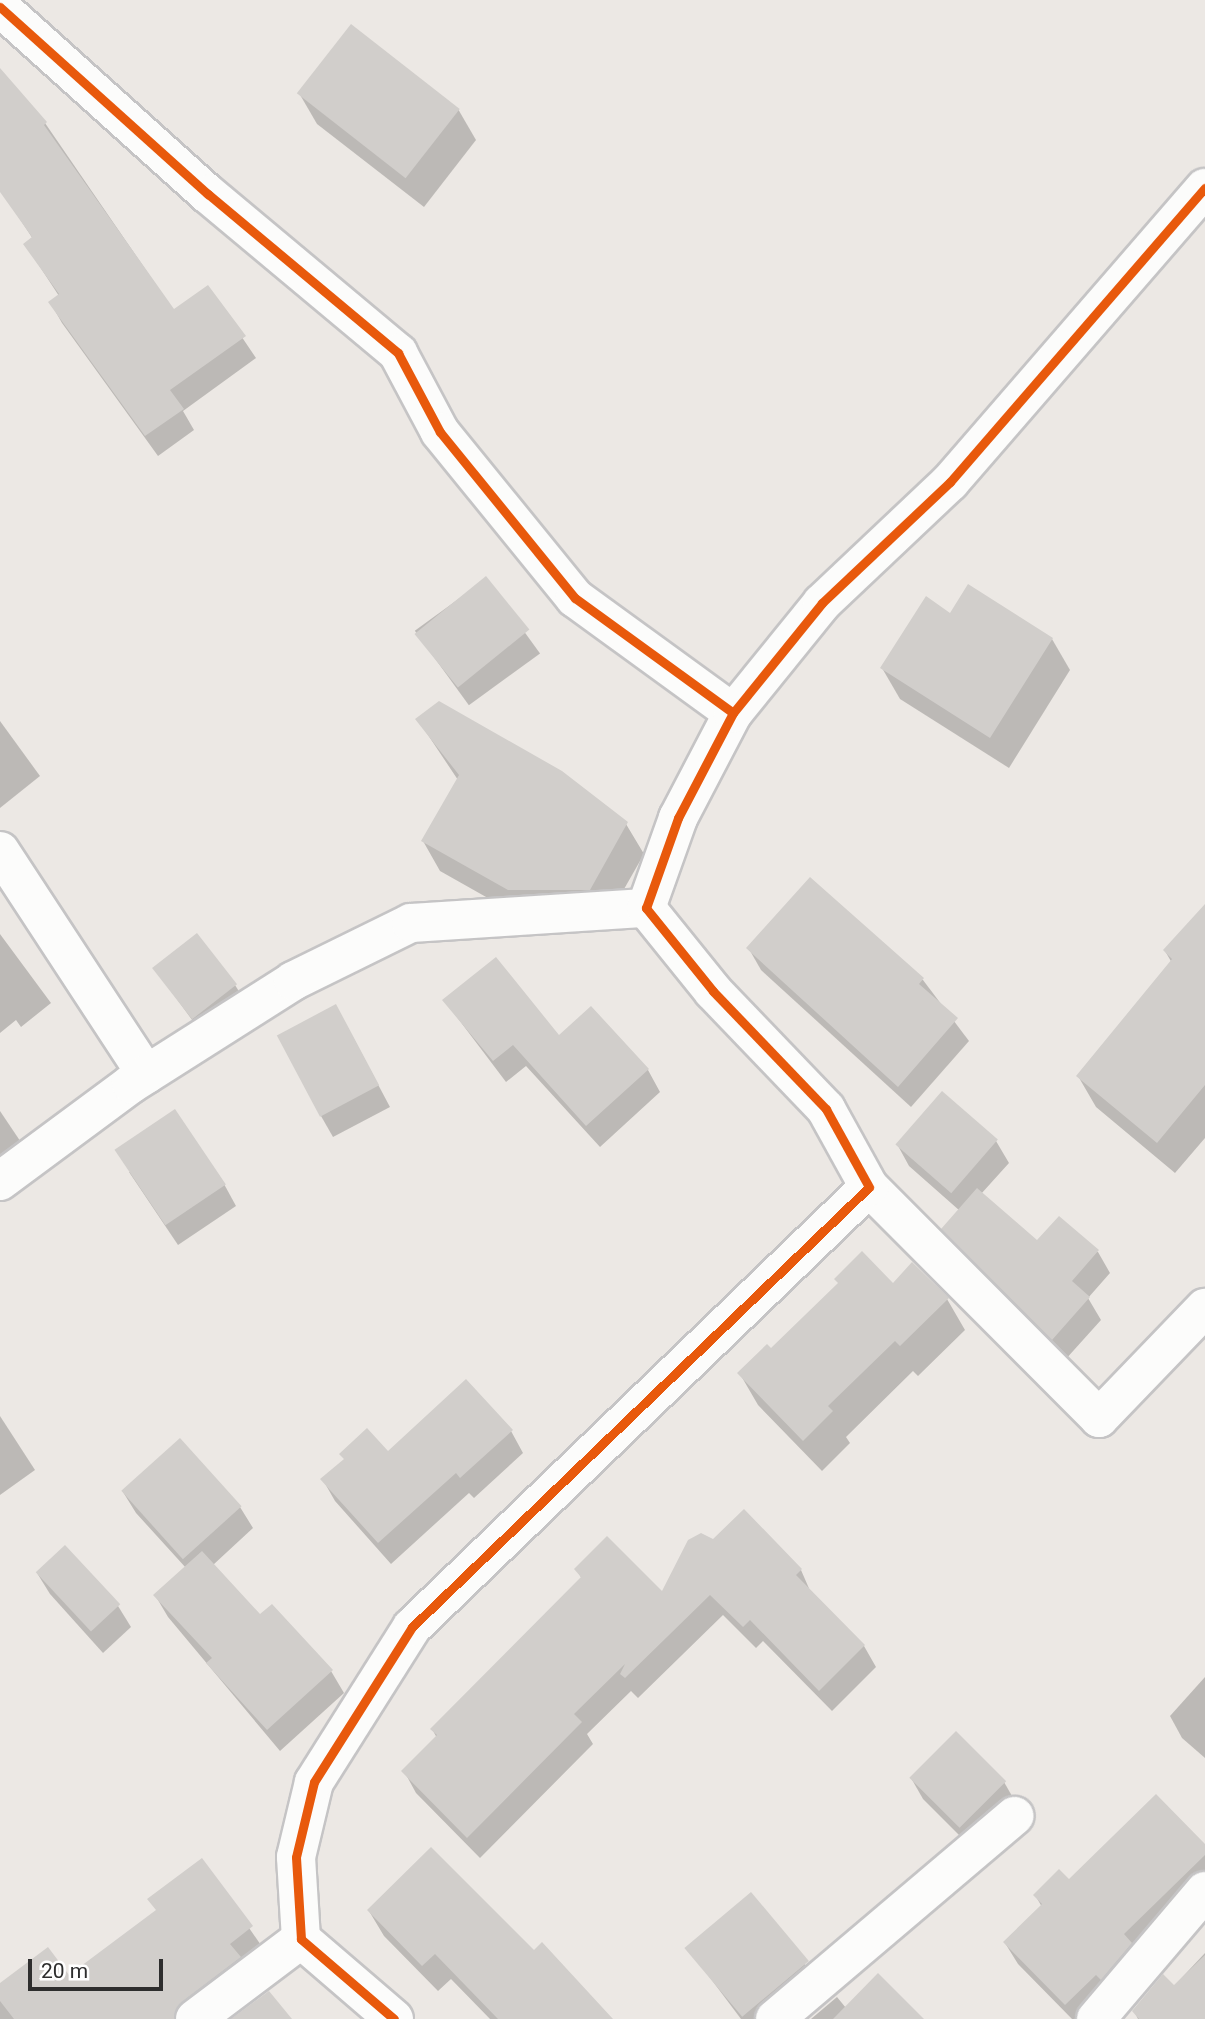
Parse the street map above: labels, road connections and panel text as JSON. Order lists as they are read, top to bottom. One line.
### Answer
{"scale_bar":"20 m"}
